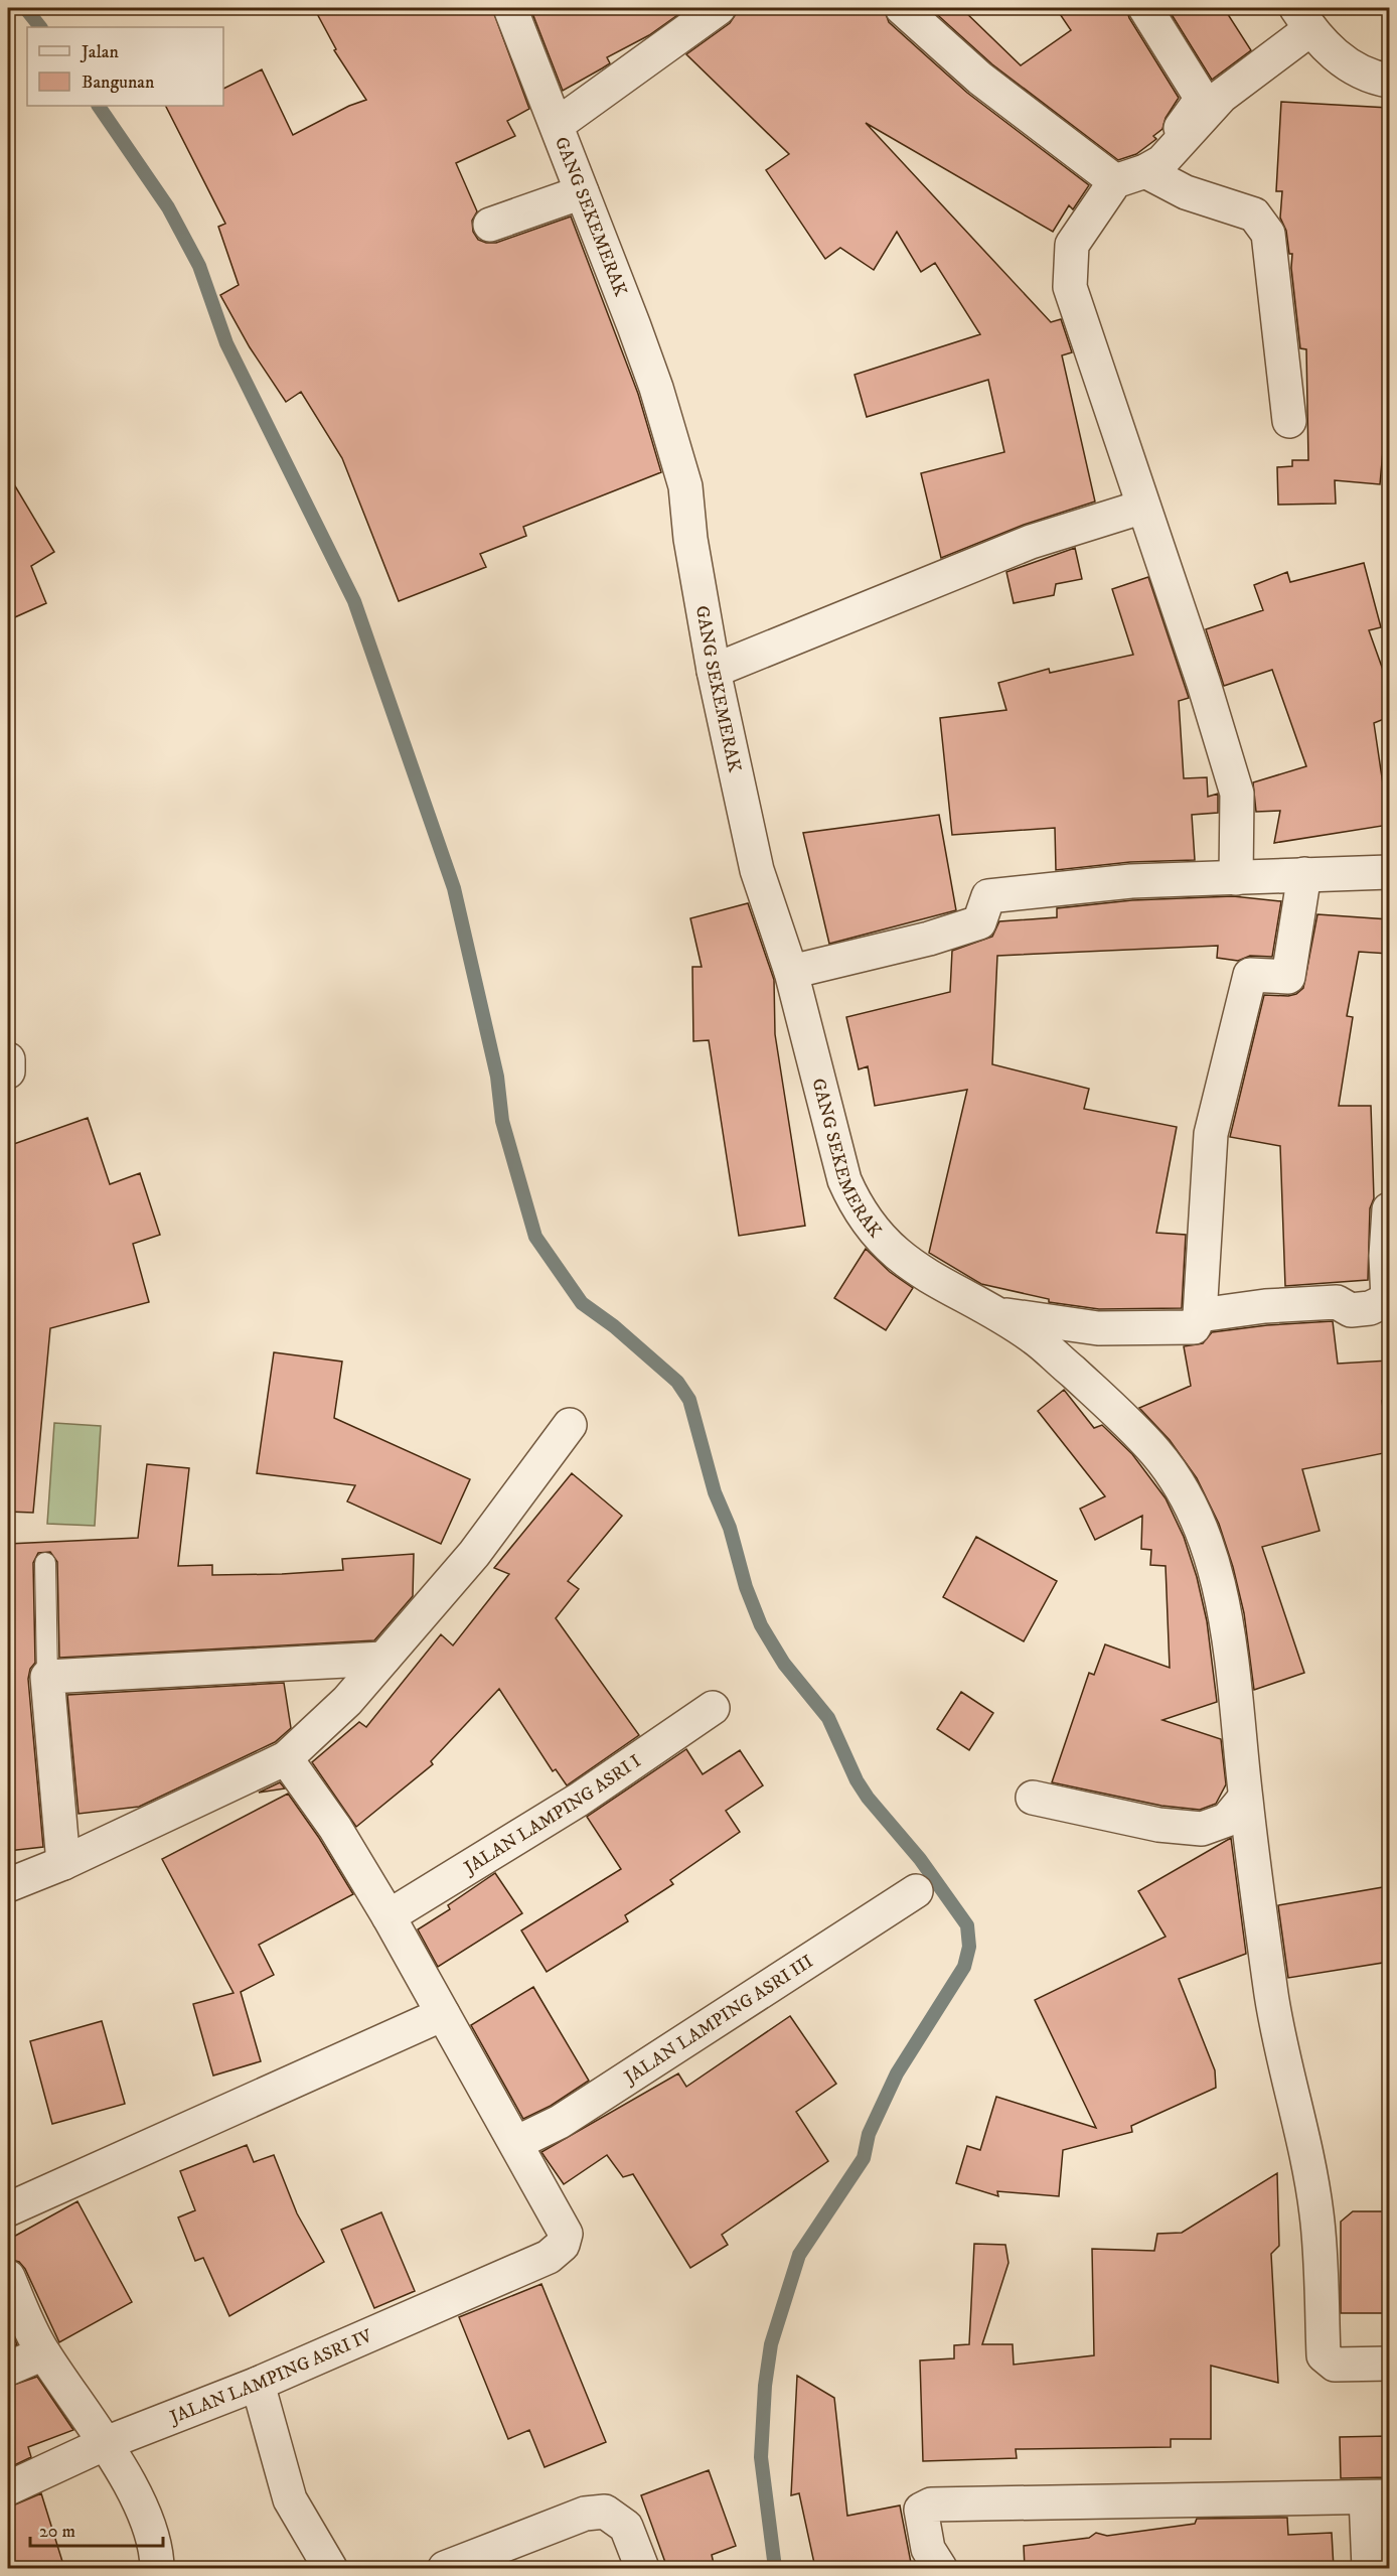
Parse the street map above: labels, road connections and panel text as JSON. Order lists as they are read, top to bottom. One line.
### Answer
{"streets":{"street":["GANG SEKEMERAK","JALAN LAMPING ASRI I","JALAN LAMPING ASRI III","JALAN LAMPING ASRI IV"]},"crossings":[["JALAN LAMPING ASRI I","JALAN LAMPING ASRI IV"],["JALAN LAMPING ASRI III","JALAN LAMPING ASRI IV"]],"legend":["Jalan","Bangunan"],"scale_bar":"20 m"}
